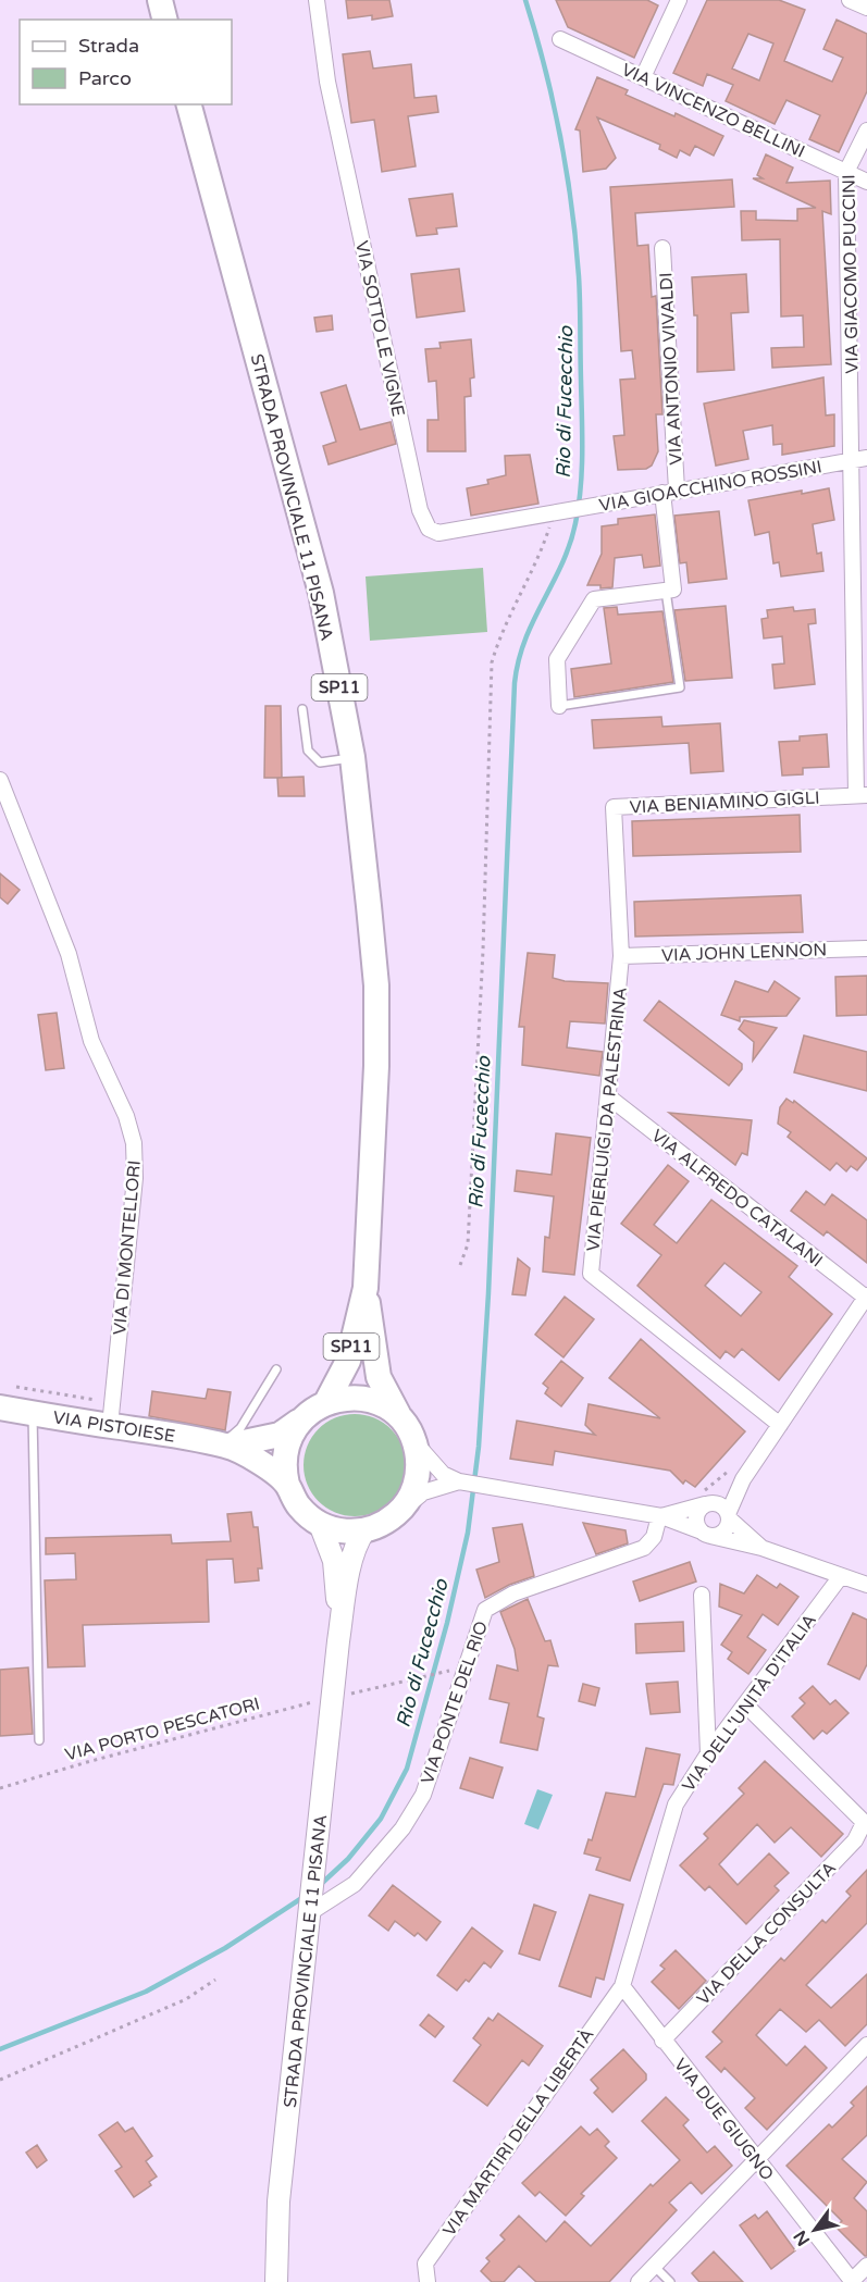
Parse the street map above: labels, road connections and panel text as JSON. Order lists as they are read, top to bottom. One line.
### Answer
{"streets":{"main road":["STRADA PROVINCIALE 11 PISANA","SP11","VIA PISTOIESE"],"street":["VIA VINCENZO BELLINI","VIA GIACOMO PUCCINI","VIA SOTTO LE VIGNE","VIA ANTONIO VIVALDI","VIA GIOACCHINO ROSSINI","VIA BENIAMINO GIGLI","VIA JOHN LENNON","VIA PIERLUIGI DA PALESTRINA","VIA ALFREDO CATALANI","VIA DI MONTELLORI","VIA PONTE DEL RIO","VIA DELL'UNITÀ D'ITALIA","VIA DELLA CONSULTA","VIA DUE GIUGNO","VIA MARTIRI DELLA LIBERTÀ"],"path":["VIA PORTO PESCATORI"]},"crossings":[["VIA VINCENZO BELLINI","VIA GIACOMO PUCCINI"],["VIA GIACOMO PUCCINI","VIA GIOACCHINO ROSSINI"],["VIA GIACOMO PUCCINI","VIA BENIAMINO GIGLI"],["VIA SOTTO LE VIGNE","VIA GIOACCHINO ROSSINI"],["VIA ANTONIO VIVALDI","VIA GIOACCHINO ROSSINI"],["STRADA PROVINCIALE 11 PISANA","VIA PISTOIESE"],["STRADA PROVINCIALE 11 PISANA","VIA PONTE DEL RIO"],["STRADA PROVINCIALE 11 PISANA","VIA PORTO PESCATORI"],["VIA BENIAMINO GIGLI","VIA JOHN LENNON"],["VIA BENIAMINO GIGLI","VIA PIERLUIGI DA PALESTRINA"],["VIA JOHN LENNON","VIA PIERLUIGI DA PALESTRINA"],["VIA PIERLUIGI DA PALESTRINA","VIA ALFREDO CATALANI"],["VIA DI MONTELLORI","VIA PISTOIESE"],["VIA DELL'UNITÀ D'ITALIA","VIA DUE GIUGNO"],["VIA DELL'UNITÀ D'ITALIA","VIA MARTIRI DELLA LIBERTÀ"],["VIA DELLA CONSULTA","VIA DUE GIUGNO"],["VIA DUE GIUGNO","VIA MARTIRI DELLA LIBERTÀ"]],"water":["Rio di Fucecchio"],"legend":["Strada","Parco"],"north":"bottom left"}
